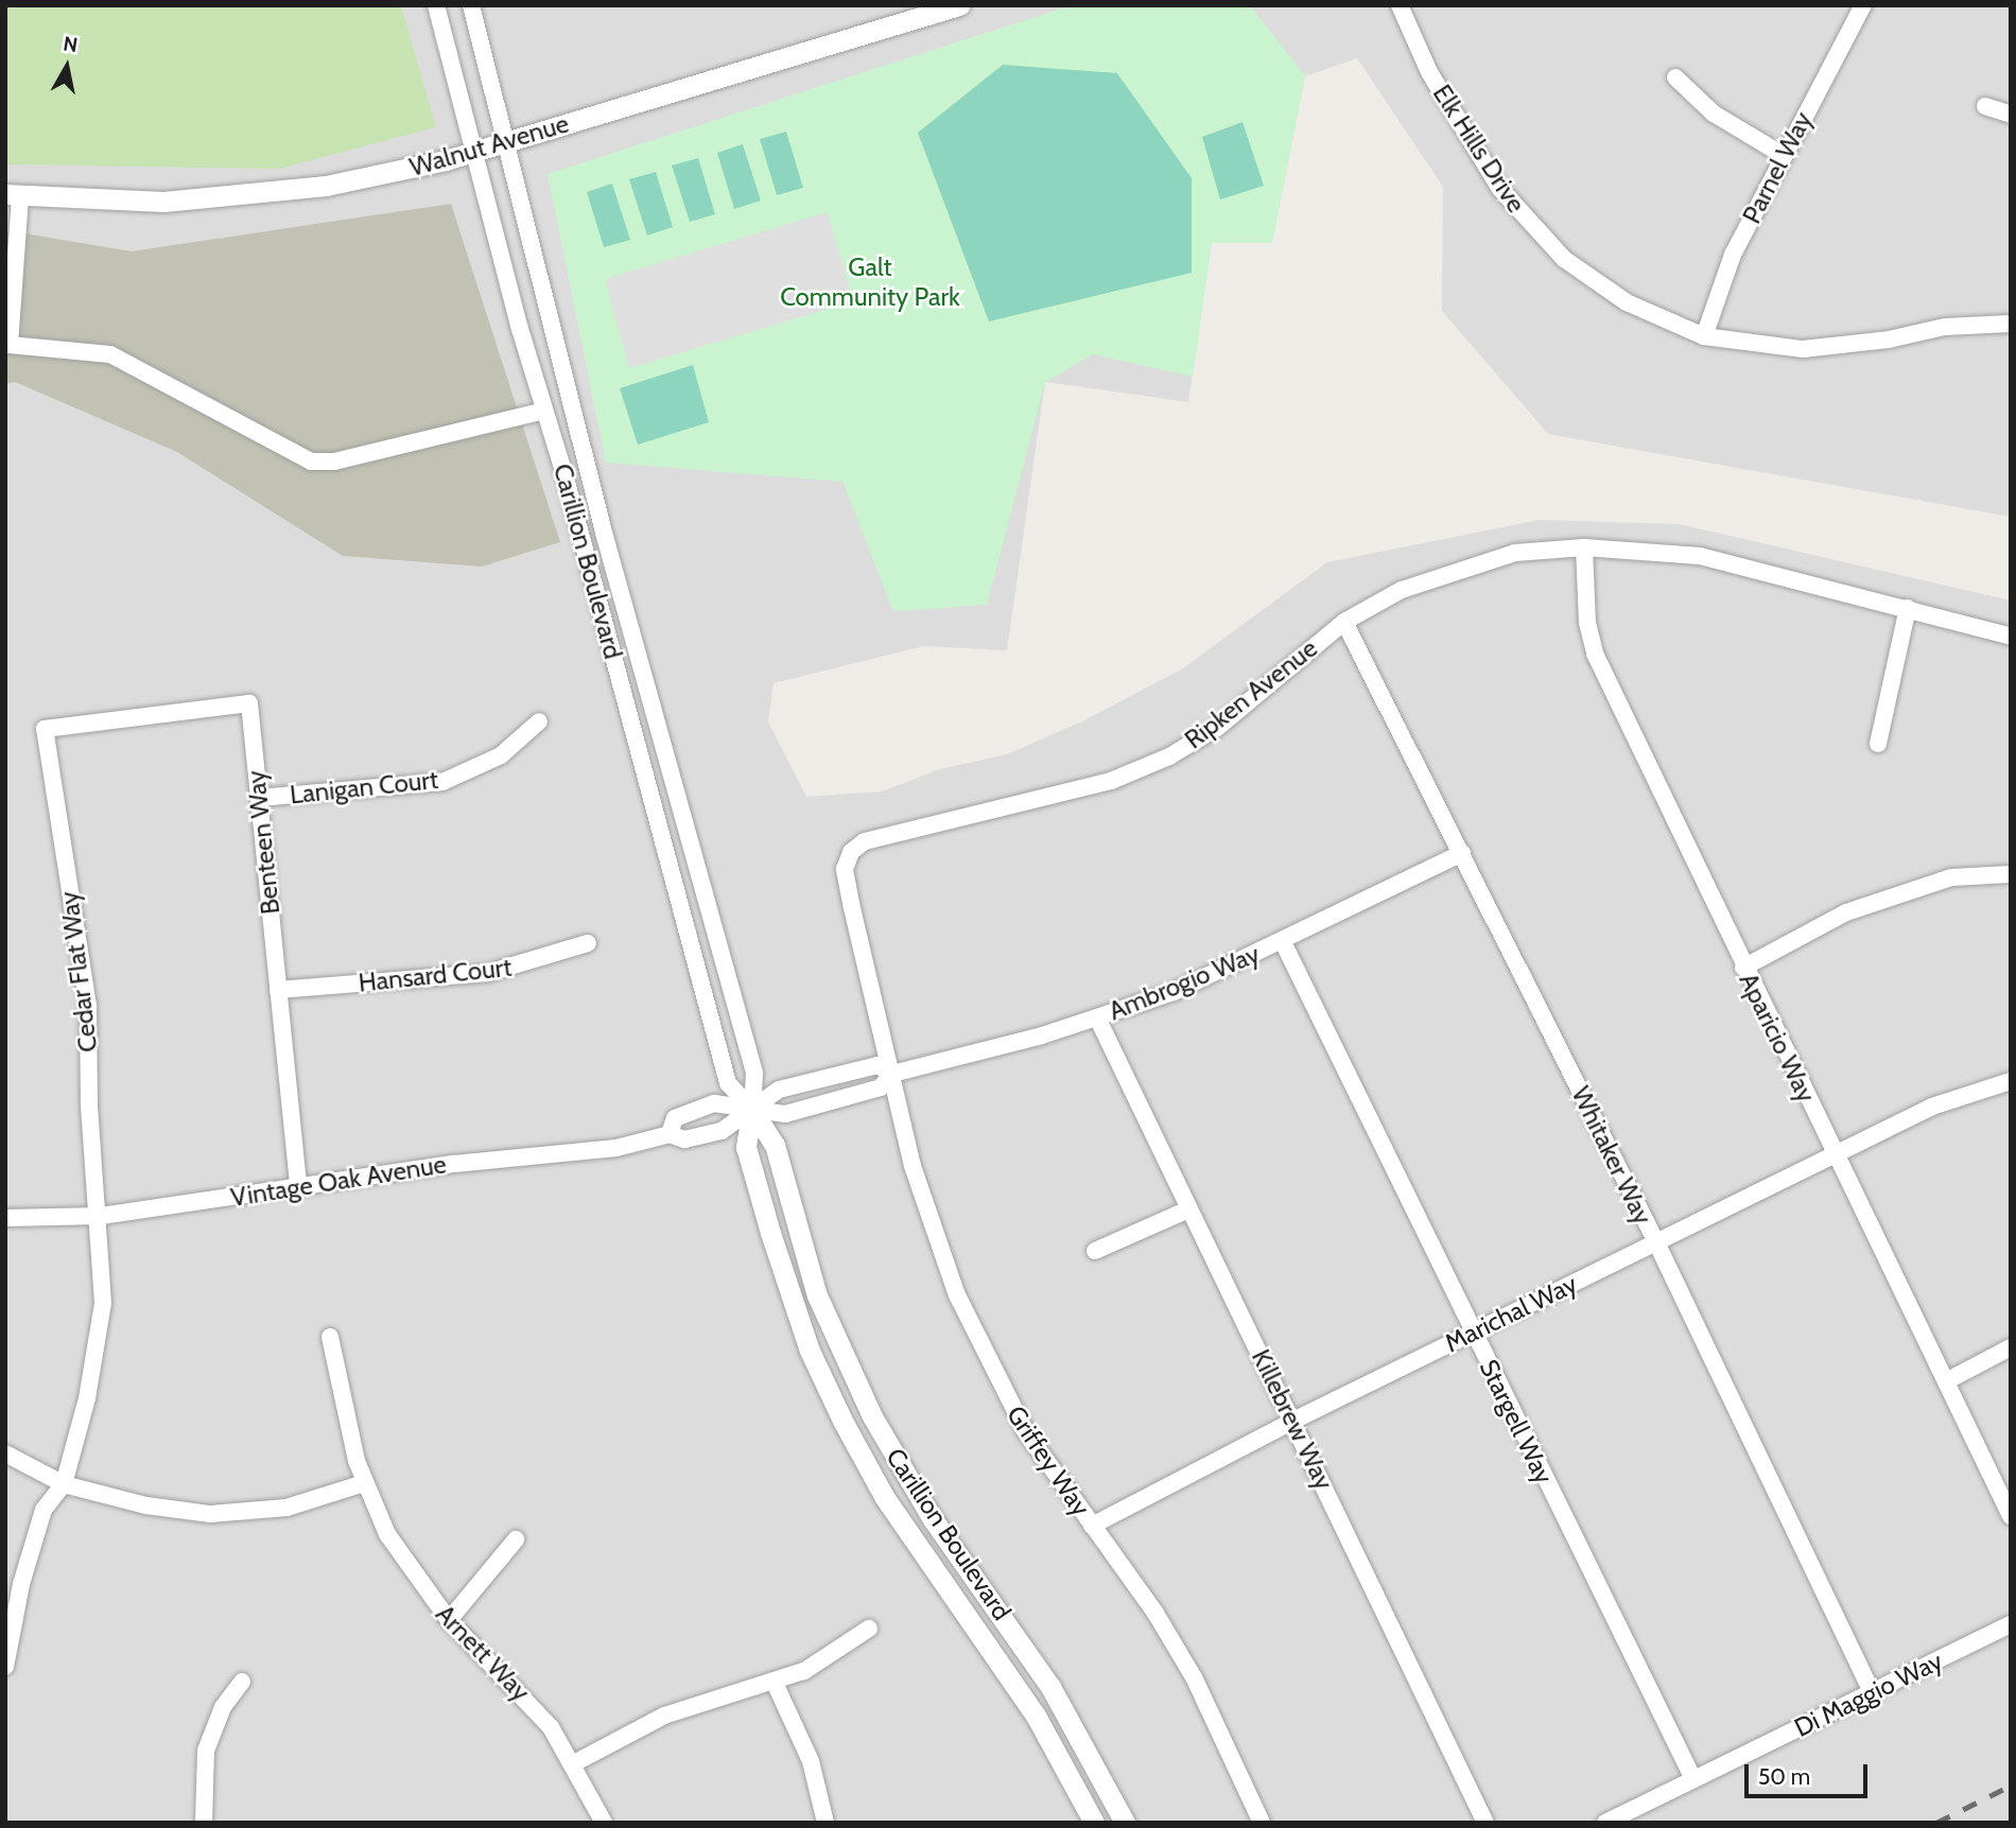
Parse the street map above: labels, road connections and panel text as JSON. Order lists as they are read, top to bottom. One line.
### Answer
{"streets":{"street":["Walnut Avenue","Elk Hills Drive","Parnel Way","Carillion Boulevard","Ripken Avenue","Lanigan Court","Benteen Way","Cedar Flat Way","Hansard Court","Ambrogio Way","Aparicio Way","Whitaker Way","Vintage Oak Avenue","Marichal Way","Killebrew Way","Stargell Way","Griffey Way","Arnett Way","Di Maggio Way"]},"crossings":[["Walnut Avenue","Carillion Boulevard"],["Elk Hills Drive","Parnel Way"],["Carillion Boulevard","Ambrogio Way"],["Carillion Boulevard","Vintage Oak Avenue"],["Ripken Avenue","Ambrogio Way"],["Ripken Avenue","Aparicio Way"],["Ripken Avenue","Whitaker Way"],["Ripken Avenue","Griffey Way"],["Lanigan Court","Benteen Way"],["Benteen Way","Cedar Flat Way"],["Benteen Way","Hansard Court"],["Benteen Way","Vintage Oak Avenue"],["Cedar Flat Way","Vintage Oak Avenue"],["Ambrogio Way","Whitaker Way"],["Ambrogio Way","Vintage Oak Avenue"],["Ambrogio Way","Killebrew Way"],["Ambrogio Way","Stargell Way"],["Ambrogio Way","Griffey Way"],["Aparicio Way","Marichal Way"],["Whitaker Way","Marichal Way"],["Whitaker Way","Di Maggio Way"],["Marichal Way","Killebrew Way"],["Marichal Way","Stargell Way"],["Marichal Way","Griffey Way"],["Stargell Way","Di Maggio Way"]],"parks":["Galt Community Park"],"scale_bar":"50 m","north":"top"}
